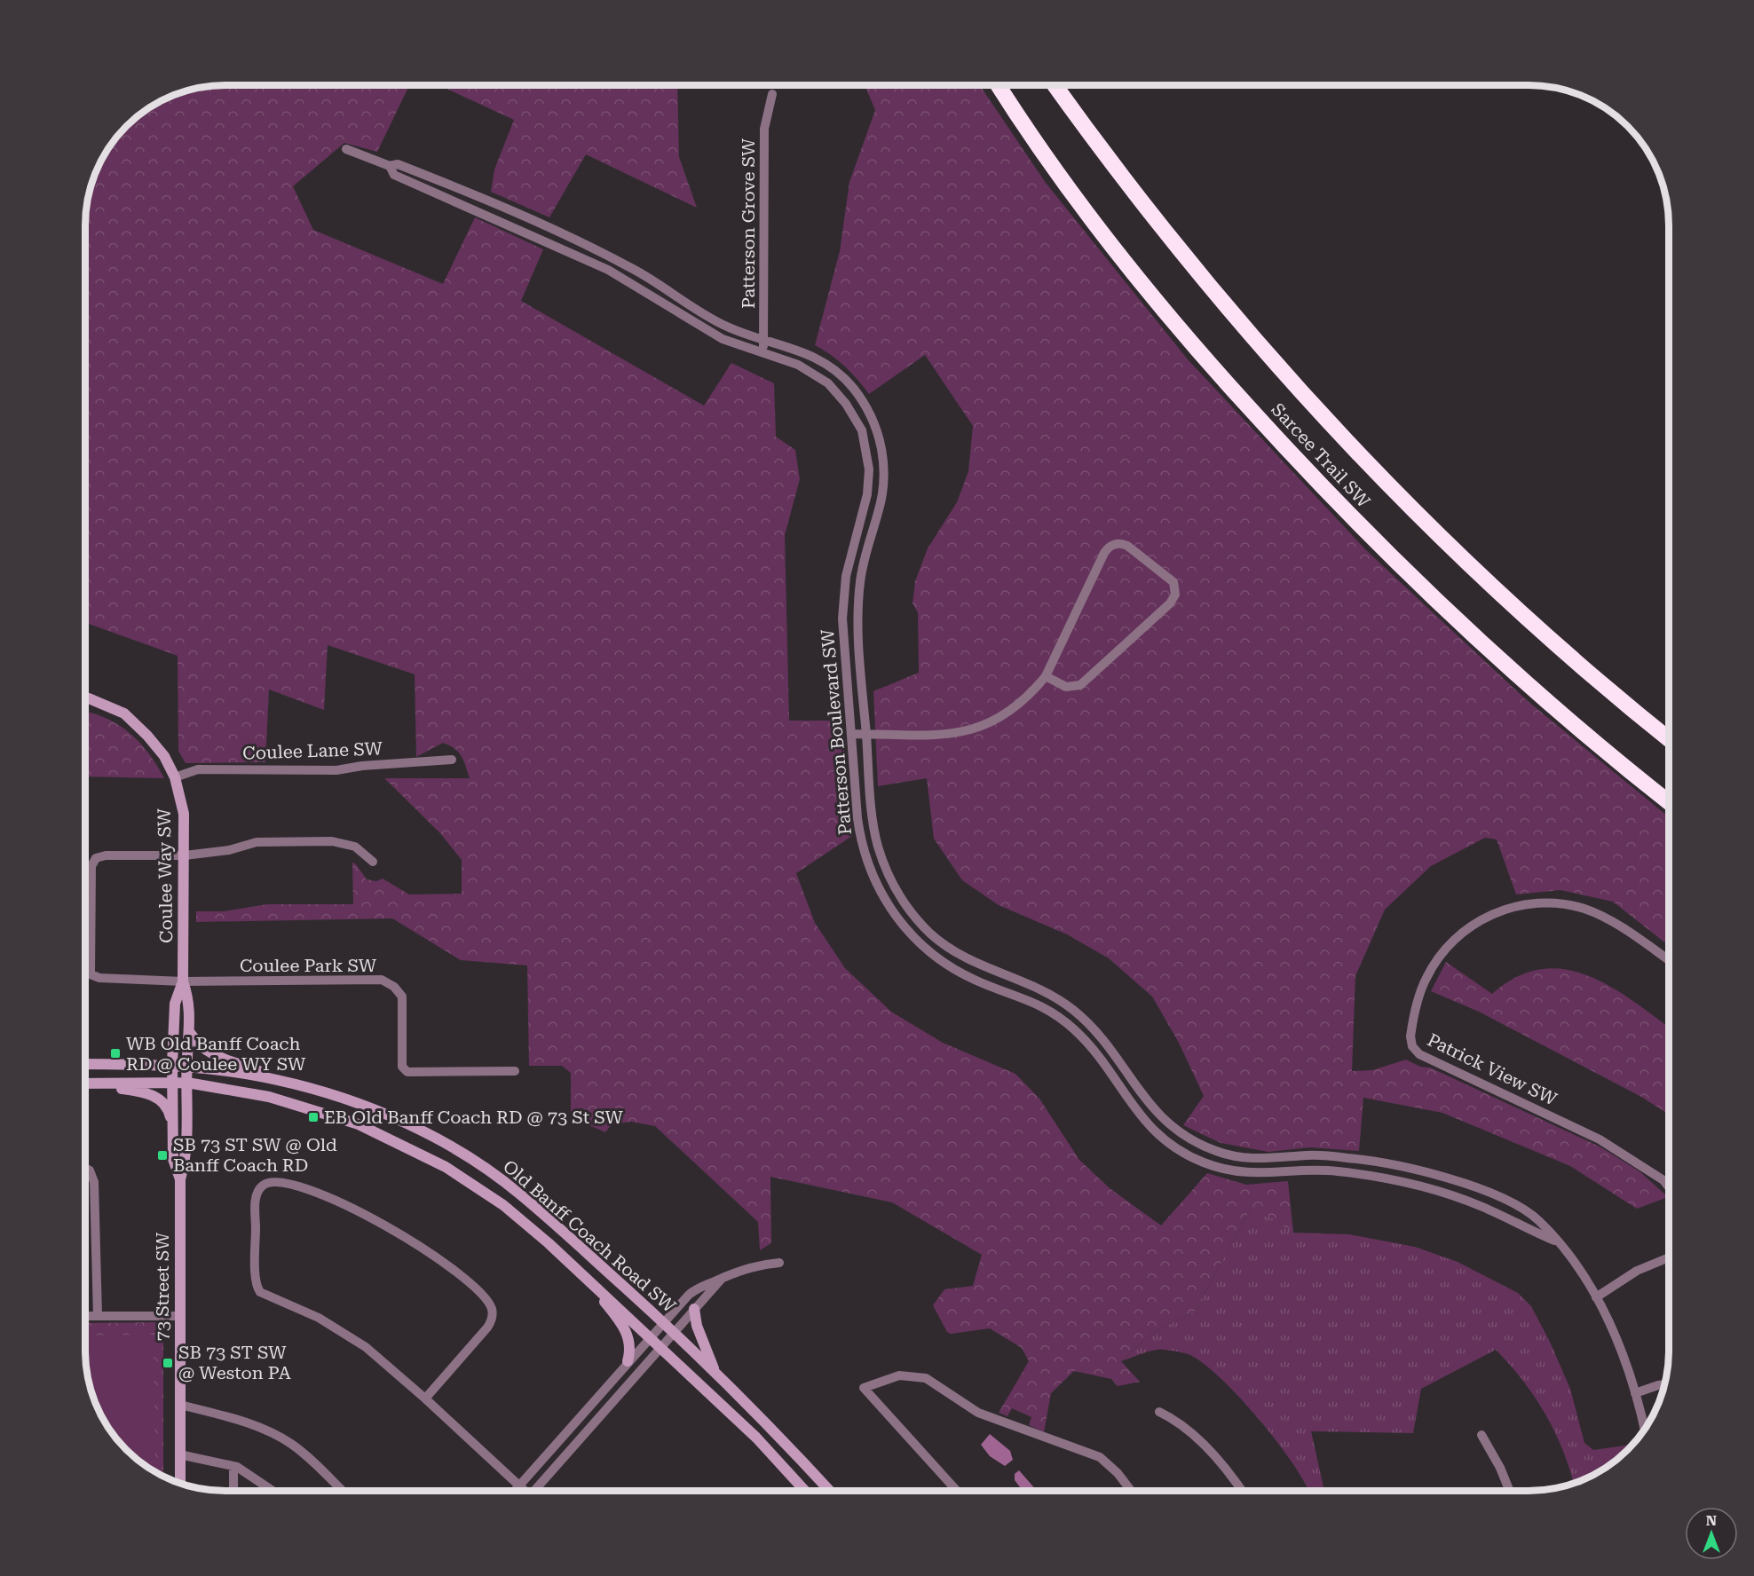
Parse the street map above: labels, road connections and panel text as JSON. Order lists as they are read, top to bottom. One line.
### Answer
{"streets":{"highway":["Sarcee Trail SW"],"main road":["Coulee Way SW","Old Banff Coach Road SW","73 Street SW"],"street":["Patterson Grove SW","Patterson Boulevard SW","Coulee Lane SW","Coulee Park SW","Patrick View SW"]},"crossings":[["Patterson Grove SW","Patterson Boulevard SW"],["Coulee Lane SW","Coulee Way SW"],["Coulee Way SW","Coulee Park SW"],["Coulee Way SW","73 Street SW"],["Coulee Park SW","73 Street SW"],["Old Banff Coach Road SW","73 Street SW"]],"places":{"transit":["WB Old Banff Coach RD @ Coulee WY SW","EB Old Banff Coach RD @ 73 St SW","SB 73 ST SW @ Old Banff Coach RD","SB 73 ST SW @ Weston PA"]},"north":"top"}
